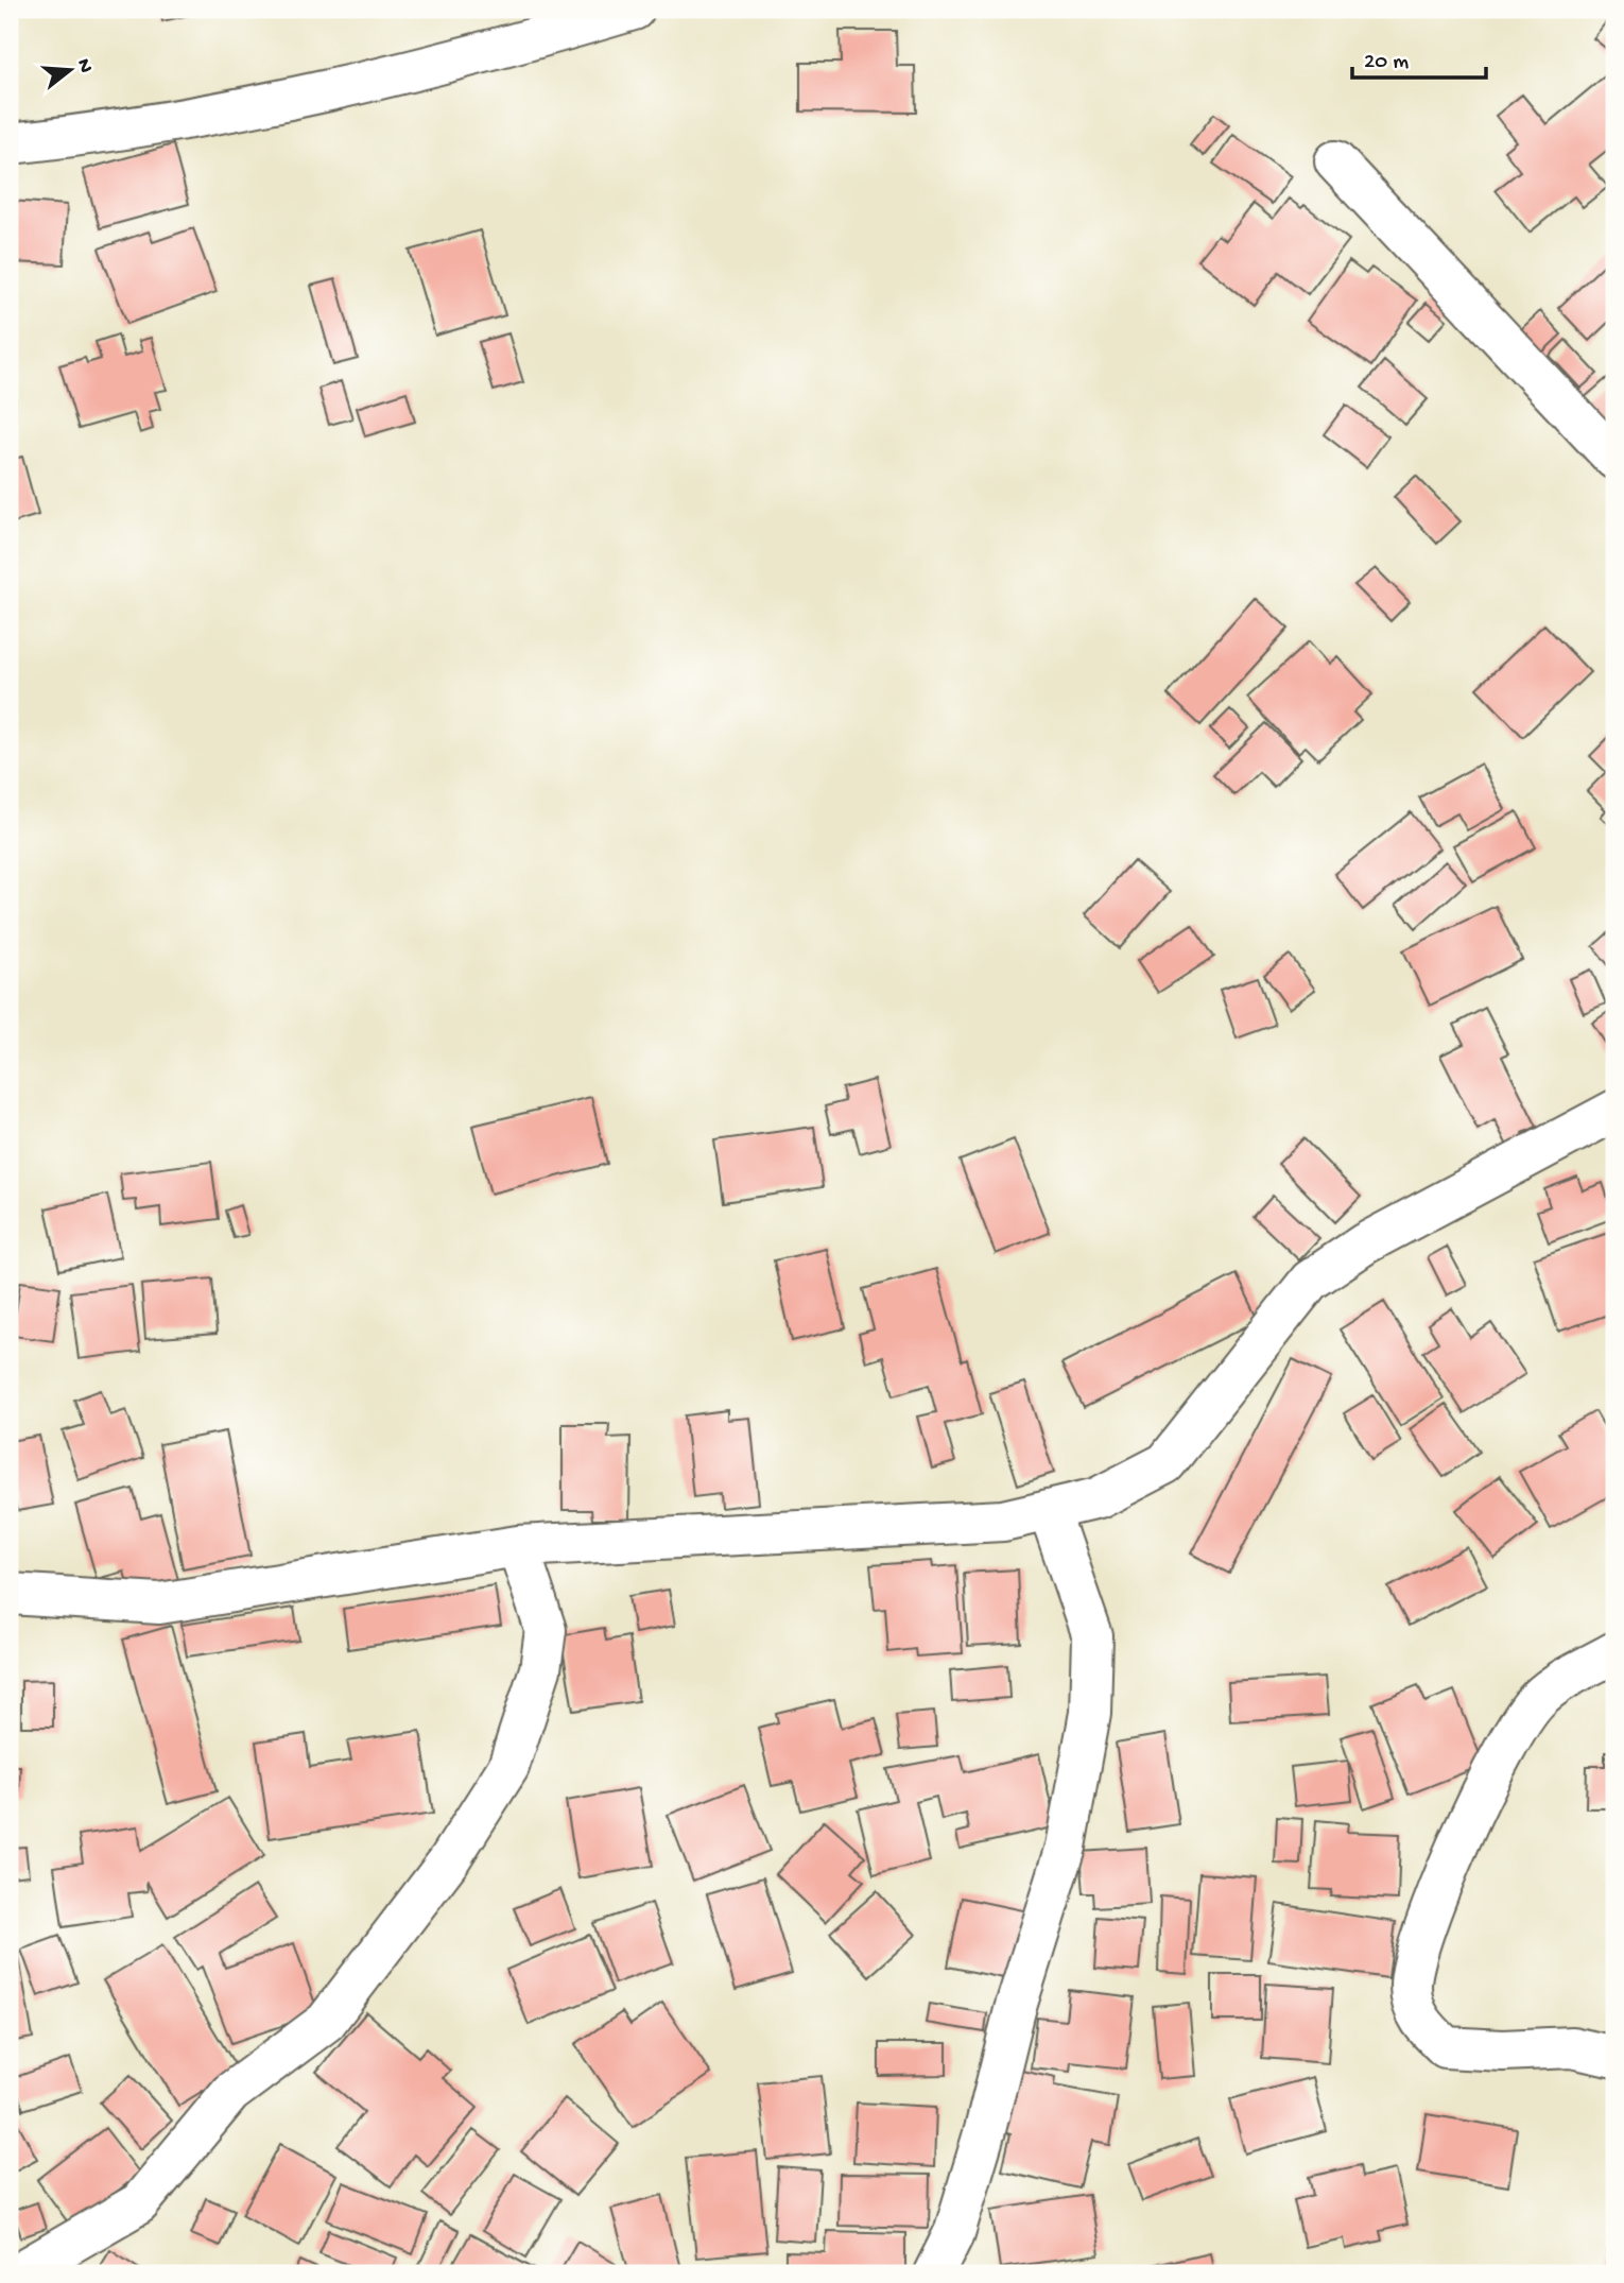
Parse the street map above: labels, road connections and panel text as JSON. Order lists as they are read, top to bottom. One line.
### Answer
{"scale_bar":"20 m","north":"right"}
